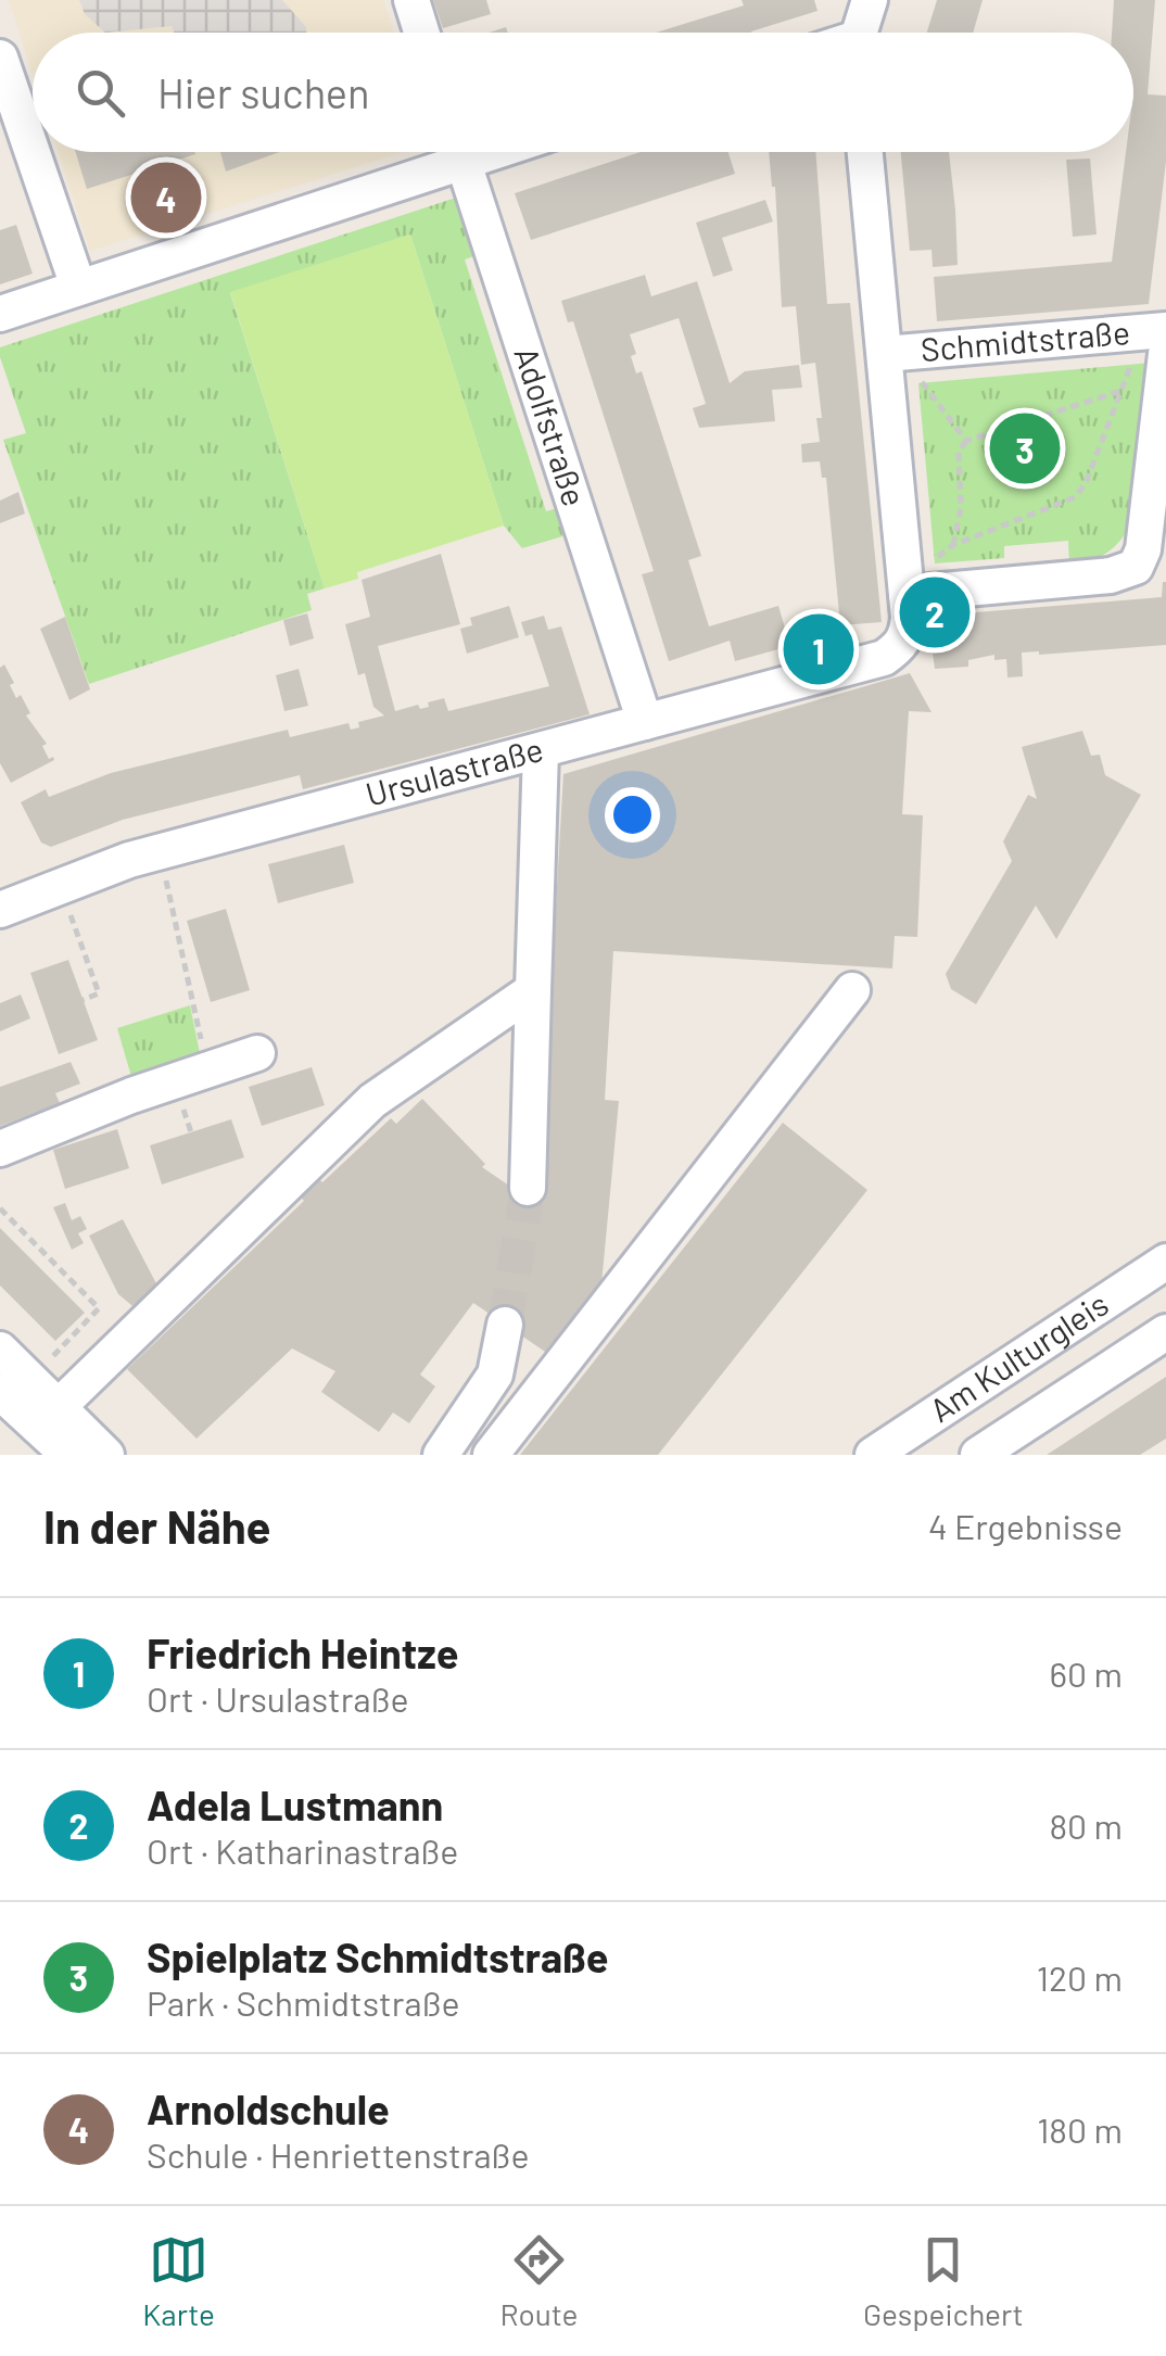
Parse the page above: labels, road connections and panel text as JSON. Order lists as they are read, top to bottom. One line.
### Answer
{"streets":{"street":["Schmidtstraße","Adolfstraße","Ursulastraße","Am Kulturgleis"]},"crossings":[["Schmidtstraße","Ursulastraße"],["Adolfstraße","Ursulastraße"]],"page":{"search":"Hier suchen","pins":["4","3","2","1"],"heading":["In der Nähe","4 Ergebnisse"],"list":[{"mark":"1","name":"Friedrich Heintze","note":"Ort · Ursulastraße","value":"60 m"},{"mark":"2","name":"Adela Lustmann","note":"Ort · Katharinastraße","value":"80 m"},{"mark":"3","name":"Spielplatz Schmidtstraße","note":"Park · Schmidtstraße","value":"120 m"},{"mark":"4","name":"Arnoldschule","note":"Schule · Henriettenstraße","value":"180 m"}],"nav":["Karte","Route","Gespeichert"]}}
